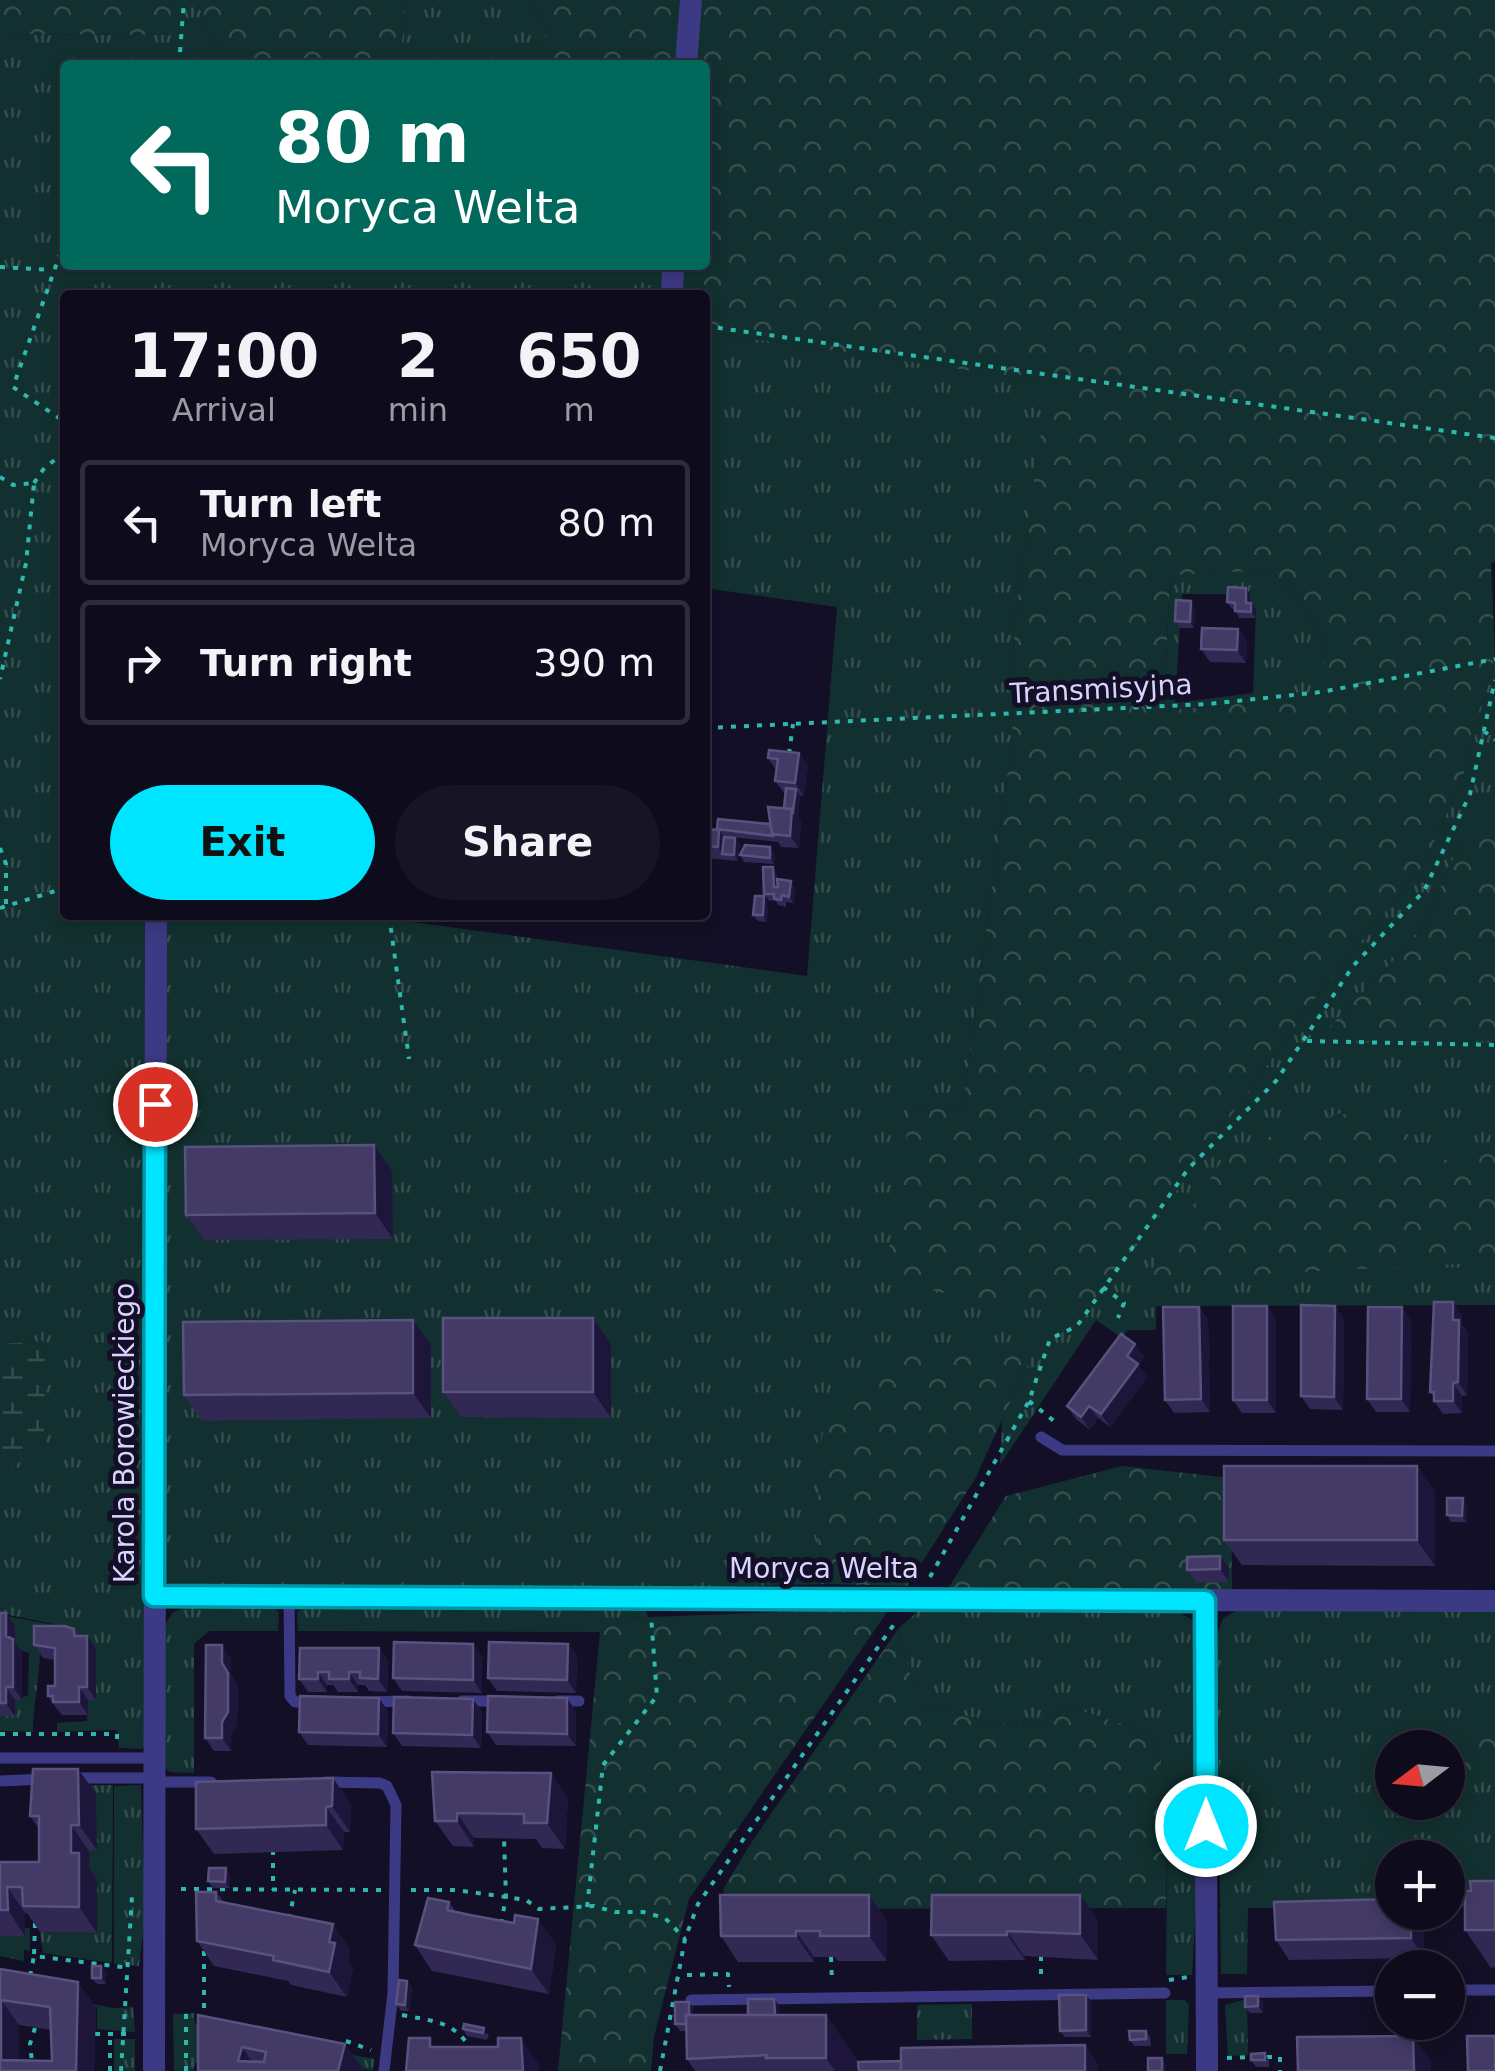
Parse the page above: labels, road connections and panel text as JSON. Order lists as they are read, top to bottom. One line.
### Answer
{"streets":{"street":["Karola Borowieckiego","Moryca Welta"],"path":["Transmisyjna"]},"crossings":[["Karola Borowieckiego","Moryca Welta"]],"north":"left","page":{"turn":["80 m","Moryca Welta"],"eta":["17:00","Arrival","2","min","650","m"],"list":[{"name":"Turn left","note":"Moryca Welta","value":"80 m"},{"name":"Turn right","value":"390 m"}],"buttons":["Exit","Share"],"map_buttons":["+","−"]}}
